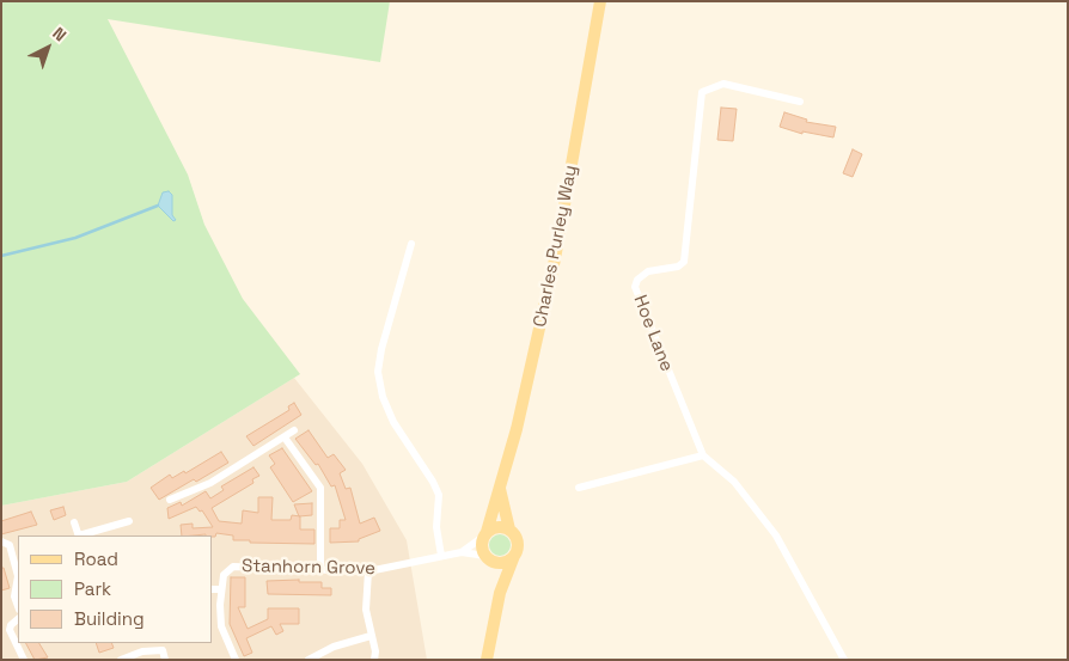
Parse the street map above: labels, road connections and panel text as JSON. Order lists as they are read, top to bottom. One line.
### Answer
{"streets":{"main road":["Charles Purley Way"],"street":["Hoe Lane","Stanhorn Grove"]},"crossings":[["Charles Purley Way","Stanhorn Grove"]],"legend":["Road","Park","Building"],"north":"top right"}
